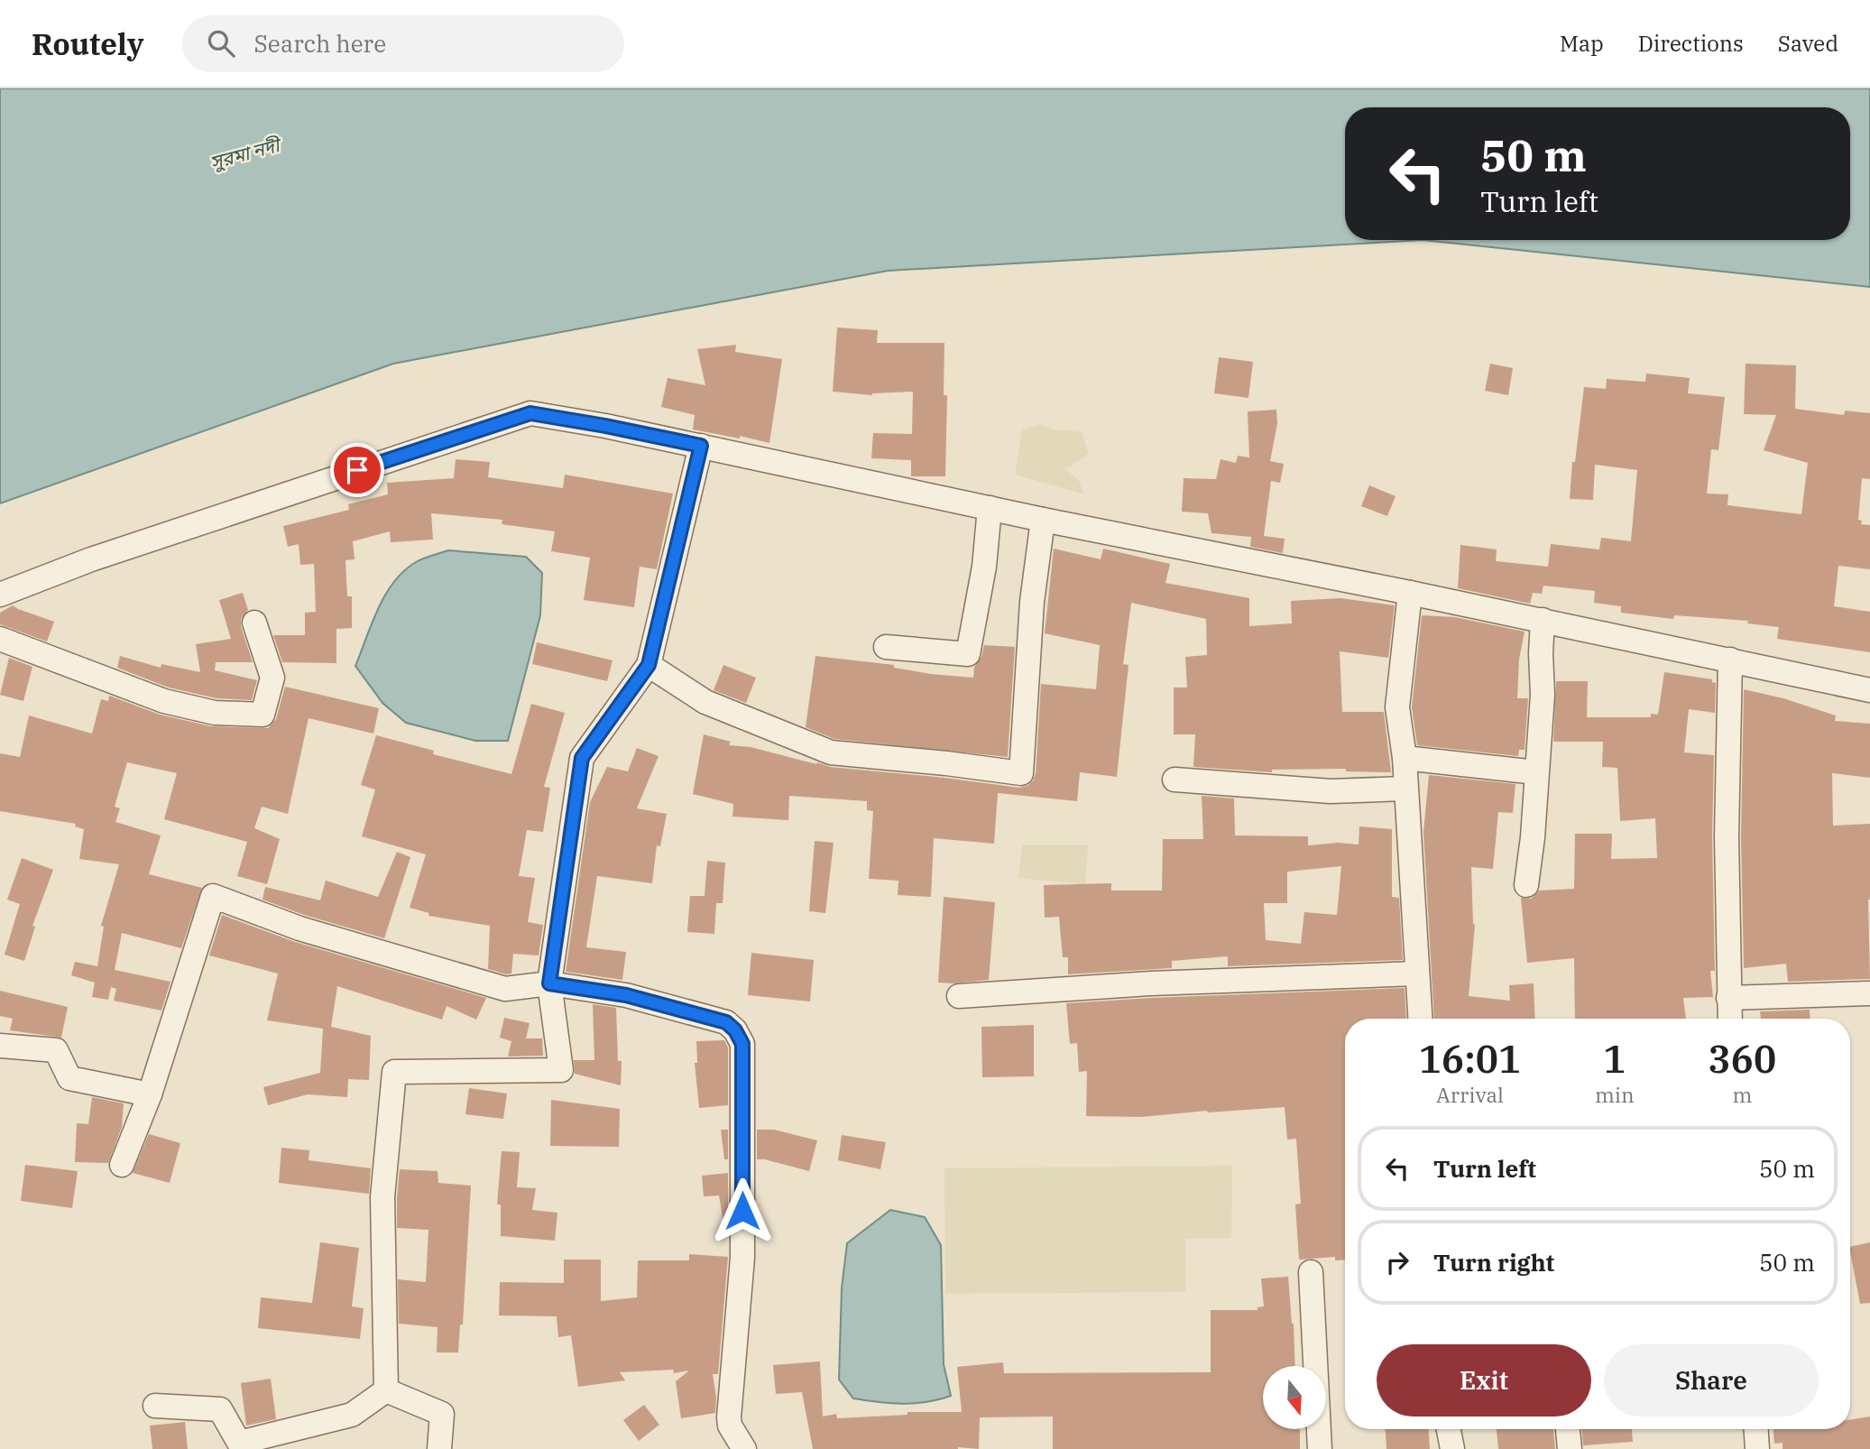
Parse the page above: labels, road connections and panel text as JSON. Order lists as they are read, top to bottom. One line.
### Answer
{"water":["সুরমা নদী"],"north":"bottom","page":{"header":"Routely","search":"Search here","nav":["Map","Directions","Saved"],"turn":["50 m","Turn left"],"eta":["16:01","Arrival","1","min","360","m"],"list":[{"name":"Turn left","value":"50 m"},{"name":"Turn right","value":"50 m"}],"buttons":["Exit","Share"]}}
